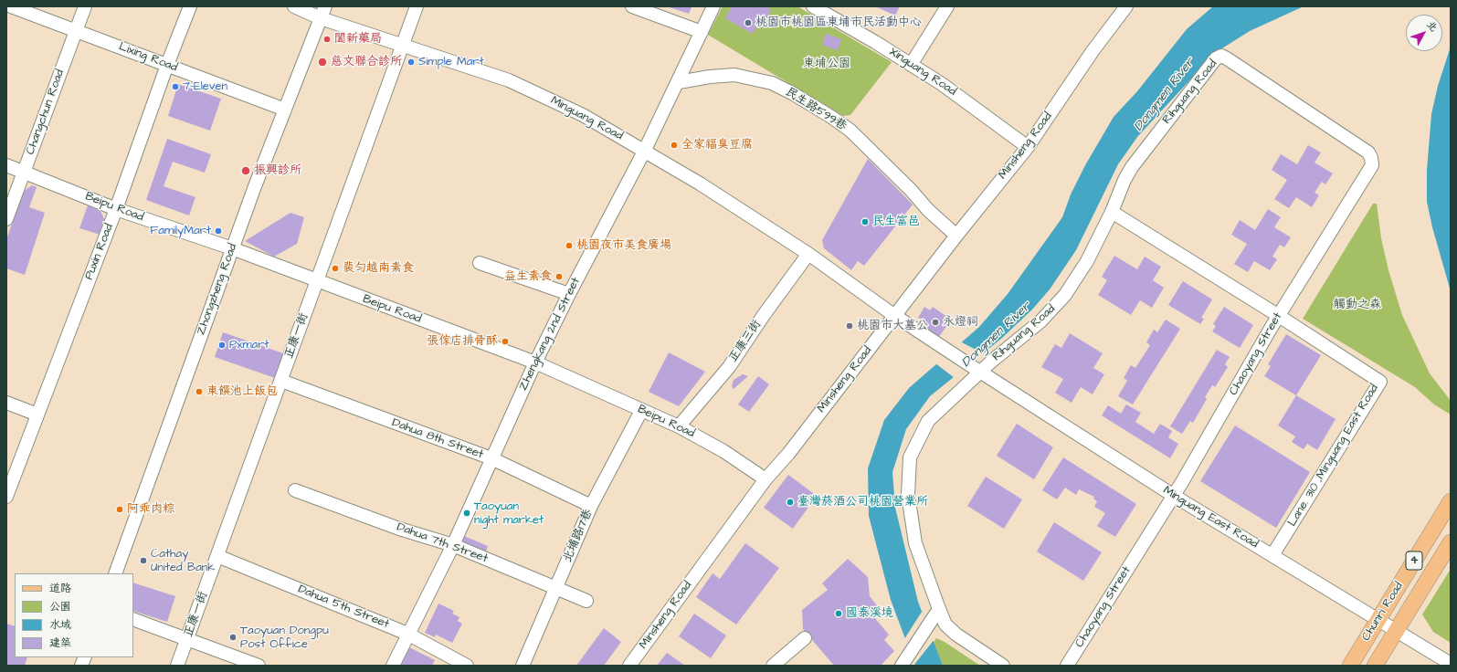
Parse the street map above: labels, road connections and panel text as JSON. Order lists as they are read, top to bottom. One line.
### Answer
{"streets":{"main road":["4","Chunri Road"],"street":["Lixing Road","Xinguang Road","Rihguang Road","民生路599巷","Changchun Road","Minguang Road","Minsheng Road","Beipu Road","Puxin Road","Zhongzheng Road","Zhengkang 2nd Street","正康一街","正康三街","Chaoyang Street","Dahua 8th Street","Lane. 310 ,Minguang East Road","Minguang East Road","北埔路17巷","Dahua 7th Street","Dahua 5th Street"]},"crossings":[["Lixing Road","Changchun Road"],["Lixing Road","Puxin Road"],["Lixing Road","Zhongzheng Road"],["Xinguang Road","Minsheng Road"],["Rihguang Road","Chaoyang Street"],["Rihguang Road","Lane. 310 ,Minguang East Road"],["Rihguang Road","Minguang East Road"],["民生路599巷","Minsheng Road"],["民生路599巷","Zhengkang 2nd Street"],["Changchun Road","Beipu Road"],["Minguang Road","Minsheng Road"],["Minguang Road","Zhongzheng Road"],["Minguang Road","Zhengkang 2nd Street"],["Minguang Road","正康一街"],["Minguang Road","正康三街"],["Minguang Road","Minguang East Road"],["Minsheng Road","Beipu Road"],["Minsheng Road","Minguang East Road"],["Beipu Road","Puxin Road"],["Beipu Road","Zhongzheng Road"],["Beipu Road","Zhengkang 2nd Street"],["Beipu Road","正康一街"],["Beipu Road","正康三街"],["Beipu Road","北埔路17巷"],["Zhengkang 2nd Street","Dahua 8th Street"],["Zhengkang 2nd Street","Dahua 7th Street"],["Zhengkang 2nd Street","Dahua 5th Street"],["正康一街","Dahua 8th Street"],["正康一街","Dahua 5th Street"],["Chaoyang Street","Lane. 310 ,Minguang East Road"],["Chaoyang Street","Minguang East Road"],["Dahua 8th Street","北埔路17巷"],["Lane. 310 ,Minguang East Road","Minguang East Road"],["Minguang East Road","Chunri Road"],["北埔路17巷","Dahua 7th Street"]],"water":["Dongmen River"],"parks":["東埔公園","觸動之森"],"places":["桃園市桃園區東埔市民活動中心","闔新藥局","慈文聯合診所","Simple Mart","7-Eleven","全家福臭豆腐","振興診所","民生富邑","FamilyMart","桃園夜市美食廣場","裴勻越南素食","益生素食","永燈祠","桃園市大墓公","張傢店排骨酥","Pxmart","東饌池上飯包","臺灣菸酒公司桃園營業所","阿乖肉粽","Taoyuan night market","Cathay United Bank","國泰溪境","Taoyuan Dongpu Post Office"],"legend":["道路","公園","水域","建築"],"north":"top right"}
